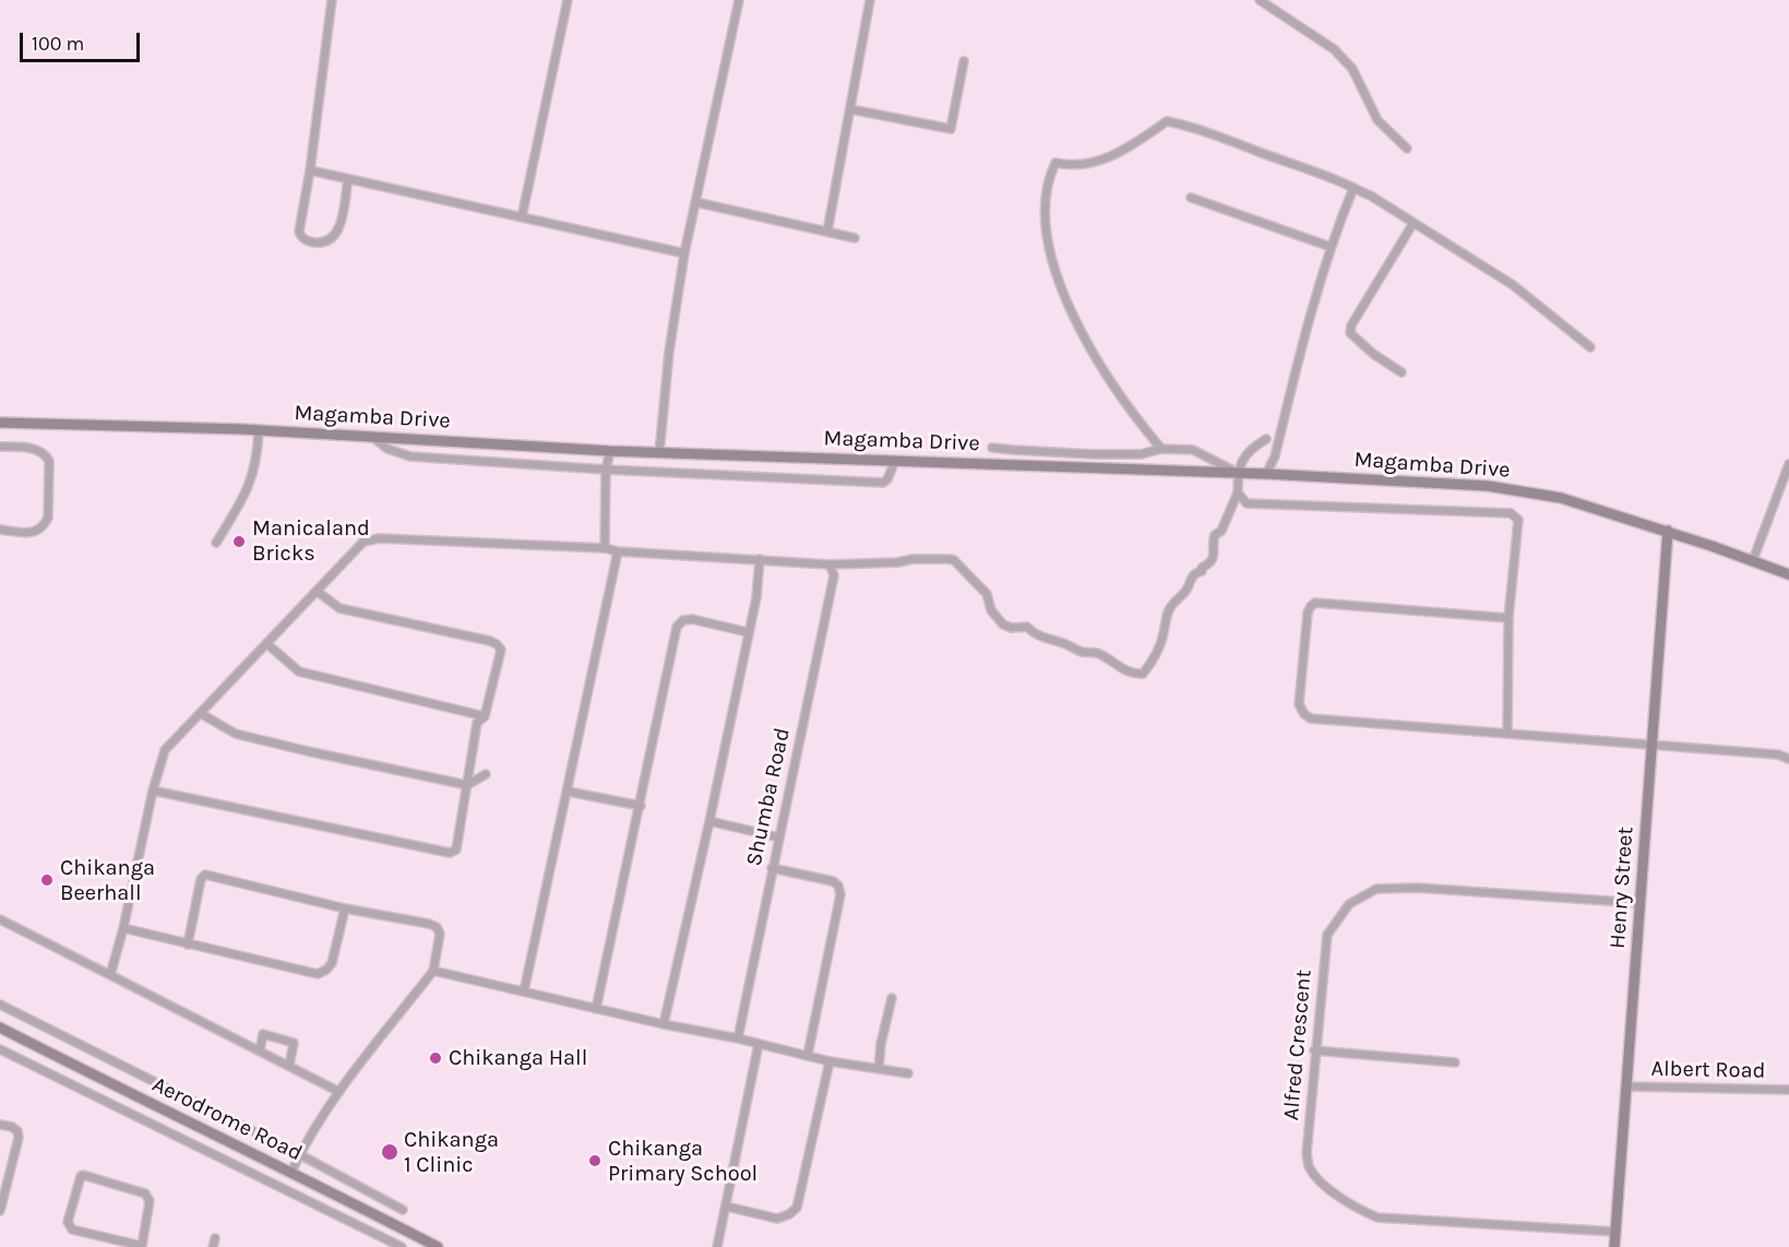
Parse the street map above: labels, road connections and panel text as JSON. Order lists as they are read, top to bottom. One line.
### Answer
{"streets":{"street":["Magamba Drive","Shumba Road","Henry Street","Alfred Crescent","Albert Road","Aerodrome Road"]},"crossings":[["Magamba Drive","Henry Street"],["Henry Street","Alfred Crescent"],["Henry Street","Albert Road"]],"places":["Manicaland Bricks","Chikanga Beerhall","Chikanga Hall","Chikanga 1 Clinic","Chikanga Primary School"],"scale_bar":"100 m"}
